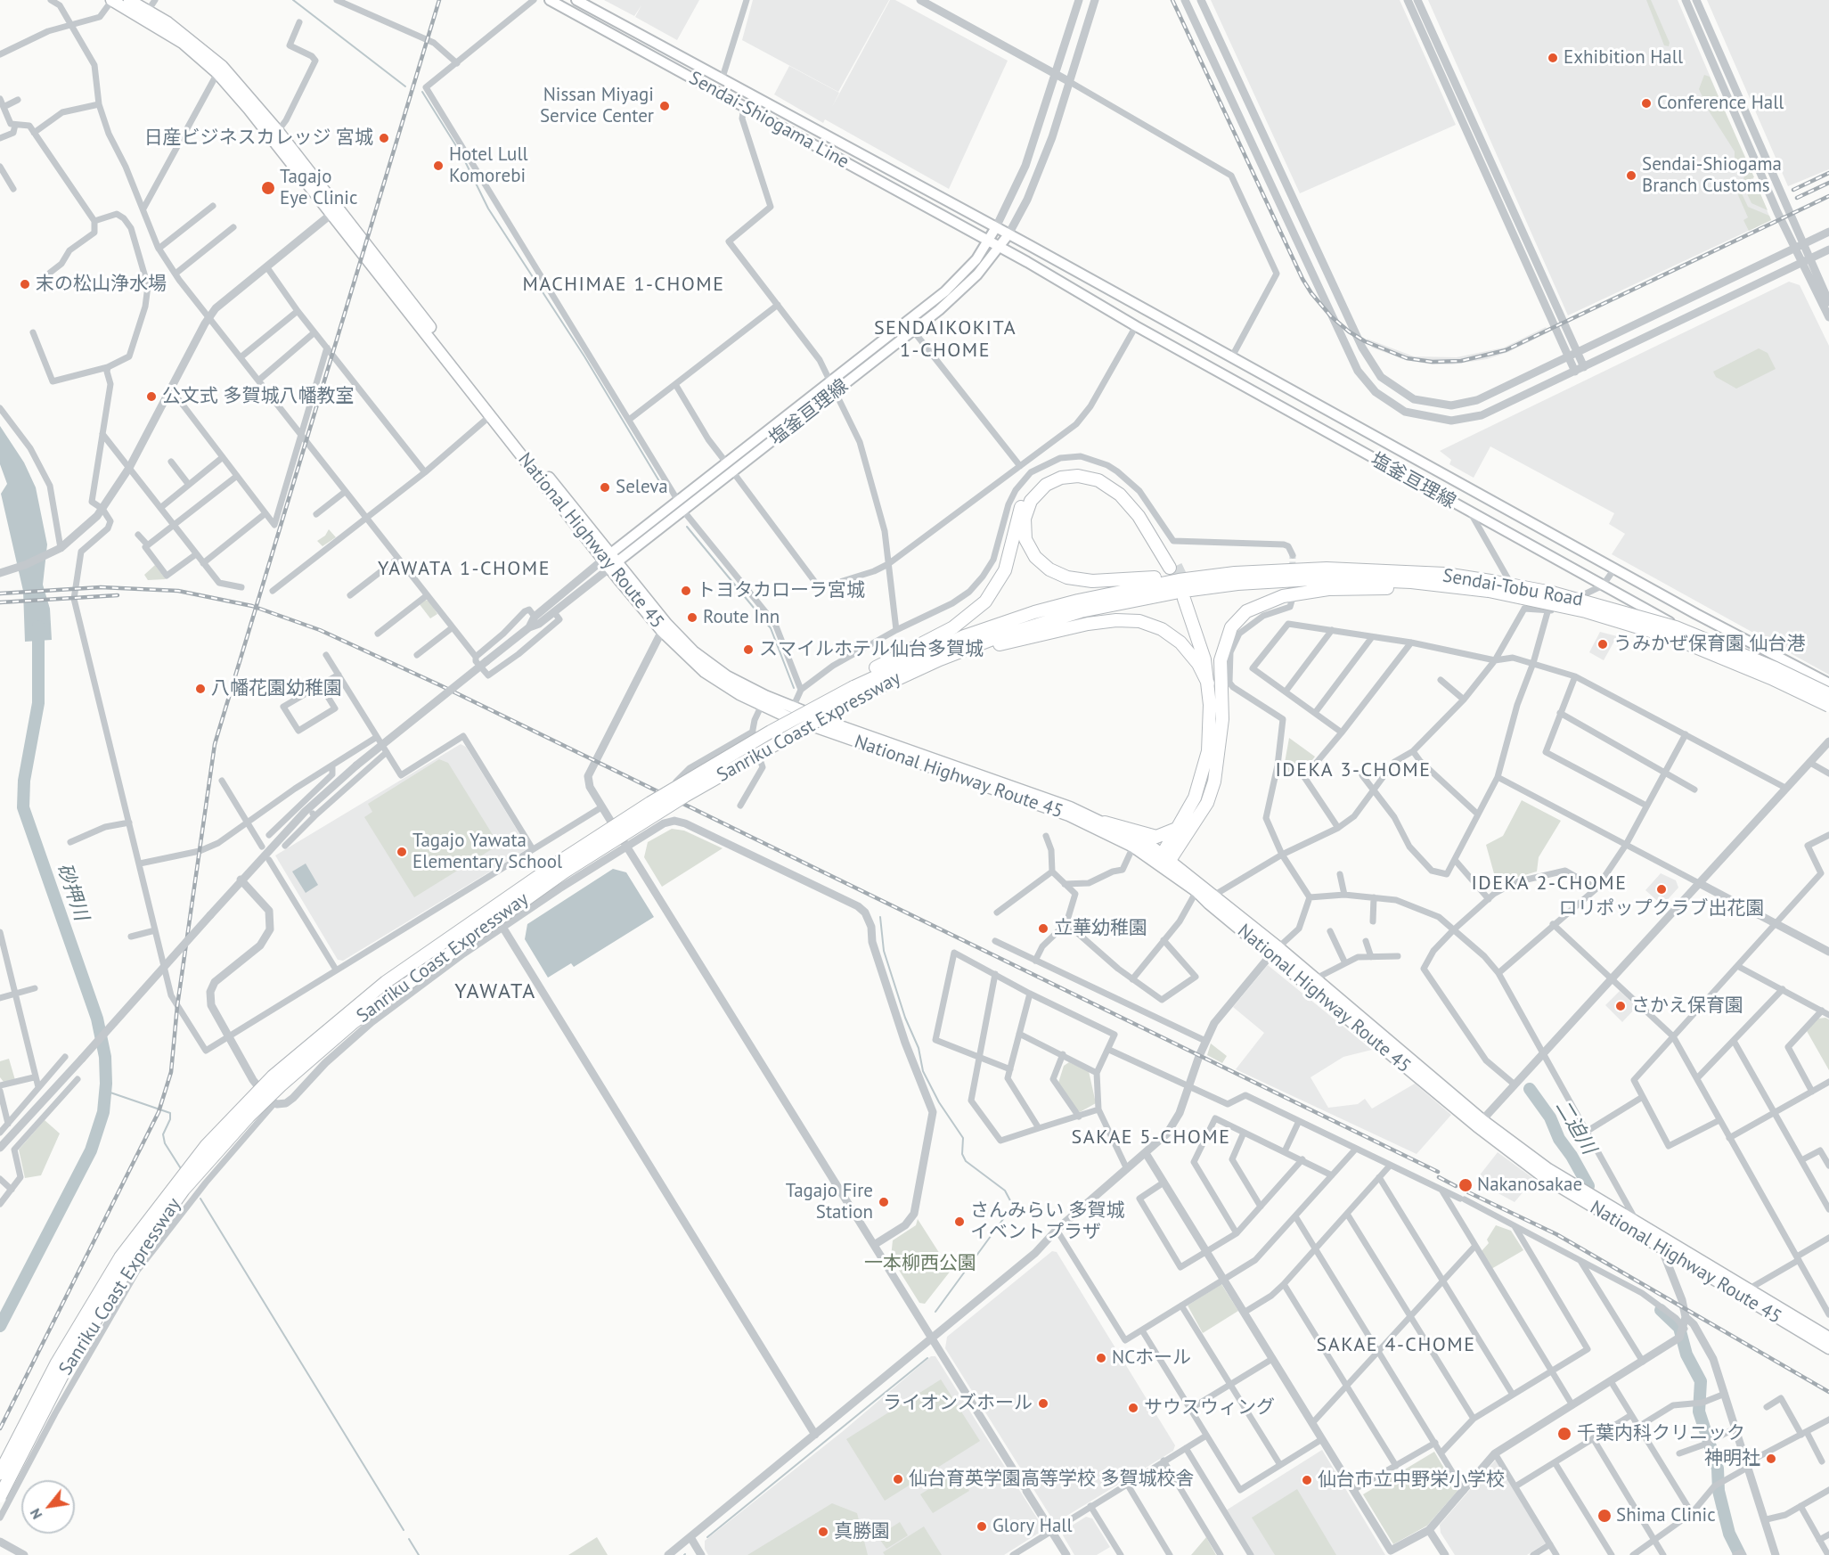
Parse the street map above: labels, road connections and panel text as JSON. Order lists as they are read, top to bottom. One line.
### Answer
{"streets":{"highway":["National Highway Route 45","Sendai-Tobu Road","Sanriku Coast Expressway"],"main road":["Sendai-Shiogama Line","塩釜亘理線"]},"crossings":[["Sendai-Shiogama Line","塩釜亘理線"],["塩釜亘理線","National Highway Route 45"],["Sendai-Tobu Road","Sanriku Coast Expressway"]],"districts":["MACHIMAE 1-CHOME","SENDAIKOKITA 1-CHOME","YAWATA 1-CHOME","IDEKA 3-CHOME","IDEKA 2-CHOME","YAWATA","SAKAE 5-CHOME","SAKAE 4-CHOME"],"water":["砂押川","二迫川"],"parks":["一本柳西公園"],"places":["Exhibition Hall","Conference Hall","Nissan Miyagi Service Center","日産ビジネスカレッジ 宮城","Hotel Lull Komorebi","Sendai-Shiogama Branch Customs","Tagajo Eye Clinic","末の松山浄水場","公文式 多賀城八幡教室","Seleva","トヨタカローラ宮城","Route Inn","うみかぜ保育園 仙台港","スマイルホテル仙台多賀城","八幡花園幼稚園","Tagajo Yawata Elementary School","ロリポップクラブ出花園","立華幼稚園","さかえ保育園","Nakanosakae","Tagajo Fire Station","さんみらい 多賀城 イベントプラザ","NCホール","ライオンズホール","サウスウィング","千葉内科クリニック","神明社","仙台育英学園高等学校 多賀城校舎","仙台市立中野栄小学校","Shima Clinic","Glory Hall","真勝園"],"north":"bottom left"}
